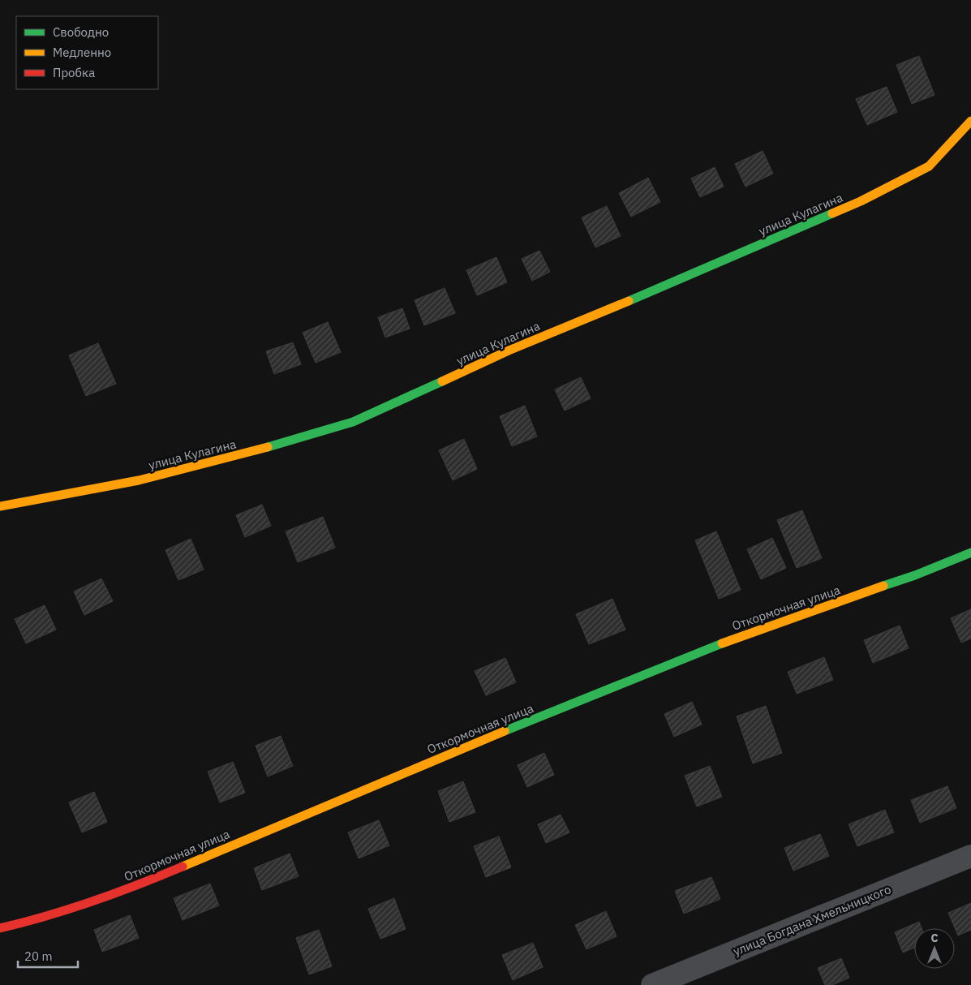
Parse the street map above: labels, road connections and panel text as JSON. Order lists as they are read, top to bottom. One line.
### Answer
{"streets":{"street":["улица Кулагина","Откормочная улица","улица Богдана Хмельницкого"]},"legend":["Свободно","Медленно","Пробка"],"scale_bar":"20 m","north":"top"}
